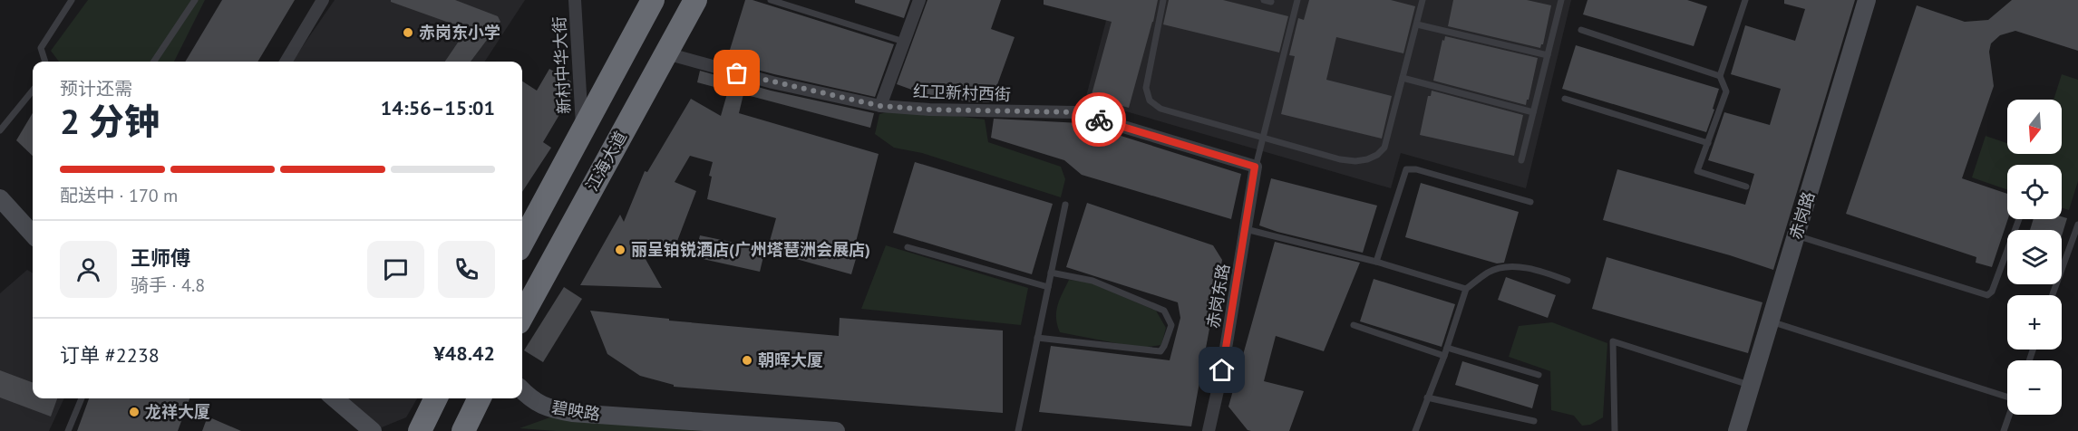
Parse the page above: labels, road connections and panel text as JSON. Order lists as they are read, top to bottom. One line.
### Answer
{"streets":{"highway":["江海大道"],"street":["新村中华大街","红卫新村西街","赤岗路","赤岗东路","碧映路"]},"crossings":[["红卫新村西街","江海大道"],["红卫新村西街","赤岗东路"]],"places":["赤岗东小学","丽呈铂锐酒店(广州塔琶洲会展店)","朝晖大厦","龙祥大厦"],"north":"bottom","page":{"heading":["2 分钟","预计还需","14:56–15:01"],"panel":["王师傅","骑手 · 4.8","订单 #2238","¥48.42"],"map_buttons":["+","−"],"bar":"配送中 · 170 m"}}
